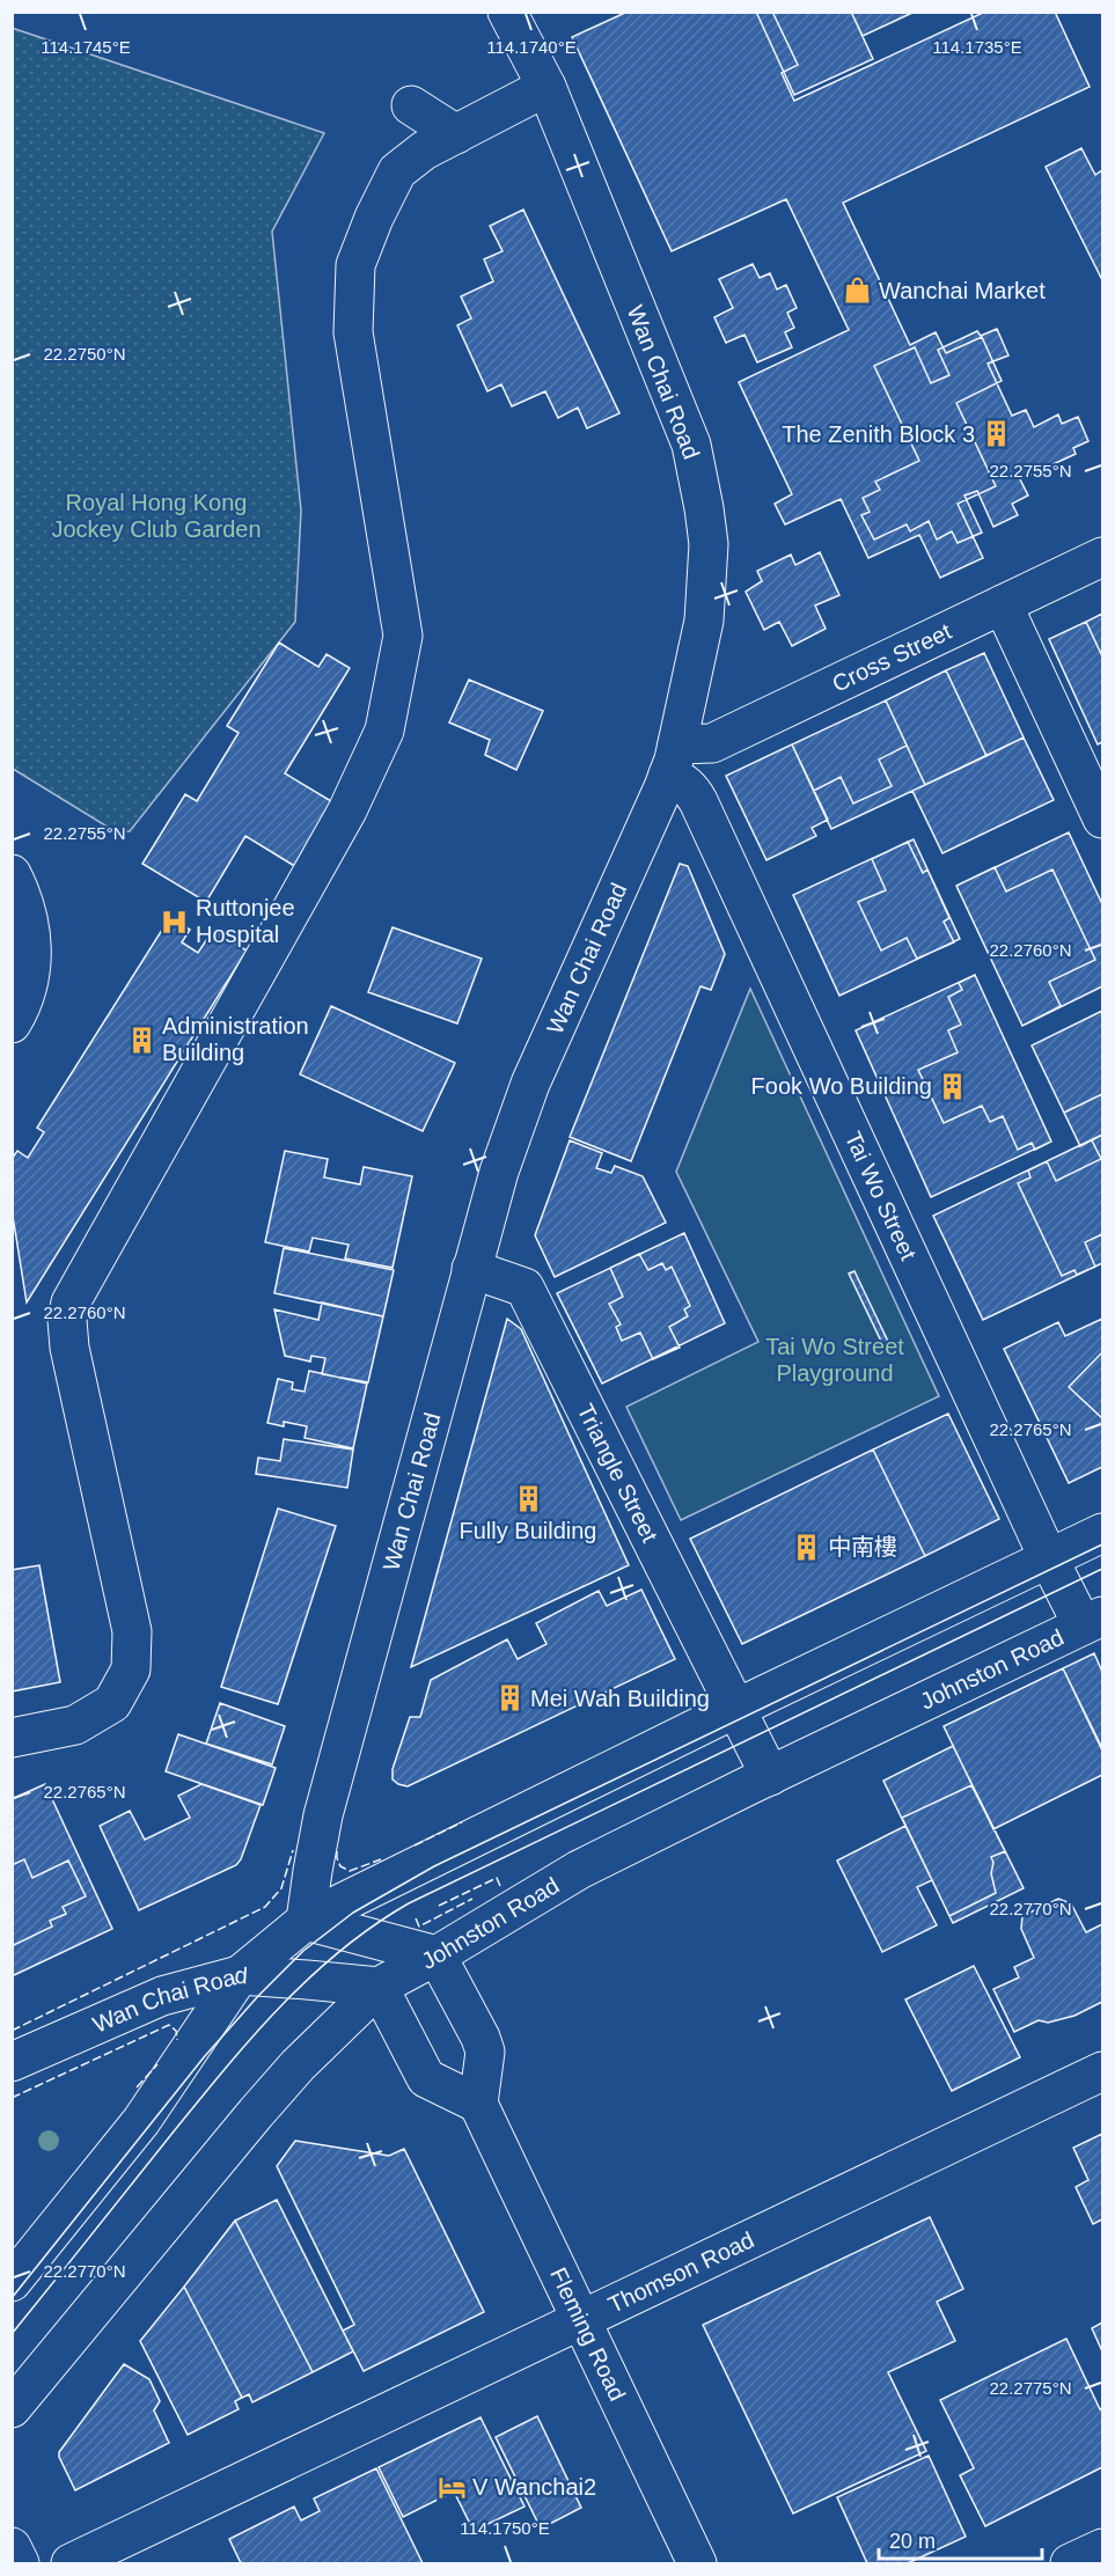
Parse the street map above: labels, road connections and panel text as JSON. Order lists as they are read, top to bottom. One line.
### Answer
{"streets":{"street":["Wan Chai Road","Cross Street","Tai Wo Street","Triangle Street","Johnston Road","Thomson Road","Fleming Road"]},"crossings":[["Wan Chai Road","Cross Street"],["Wan Chai Road","Tai Wo Street"],["Wan Chai Road","Triangle Street"],["Wan Chai Road","Johnston Road"],["Cross Street","Tai Wo Street"],["Tai Wo Street","Johnston Road"],["Triangle Street","Johnston Road"],["Thomson Road","Fleming Road"]],"parks":["Royal Hong Kong Jockey Club Garden","Tai Wo Street Playground"],"places":{"shop":["Wanchai Market"],"building":["The Zenith Block 3","Administration Building","Fook Wo Building","Fully Building","中南樓","Mei Wah Building"],"hospital":["Ruttonjee Hospital"],"hotel":["V Wanchai2"]},"scale_bar":"20 m","coordinates":["114.1740°E","114.1745°E","114.1735°E","22.2750°N","22.2755°N","22.2760°N","22.2765°N","22.2770°N","22.2775°N","114.1750°E"]}
